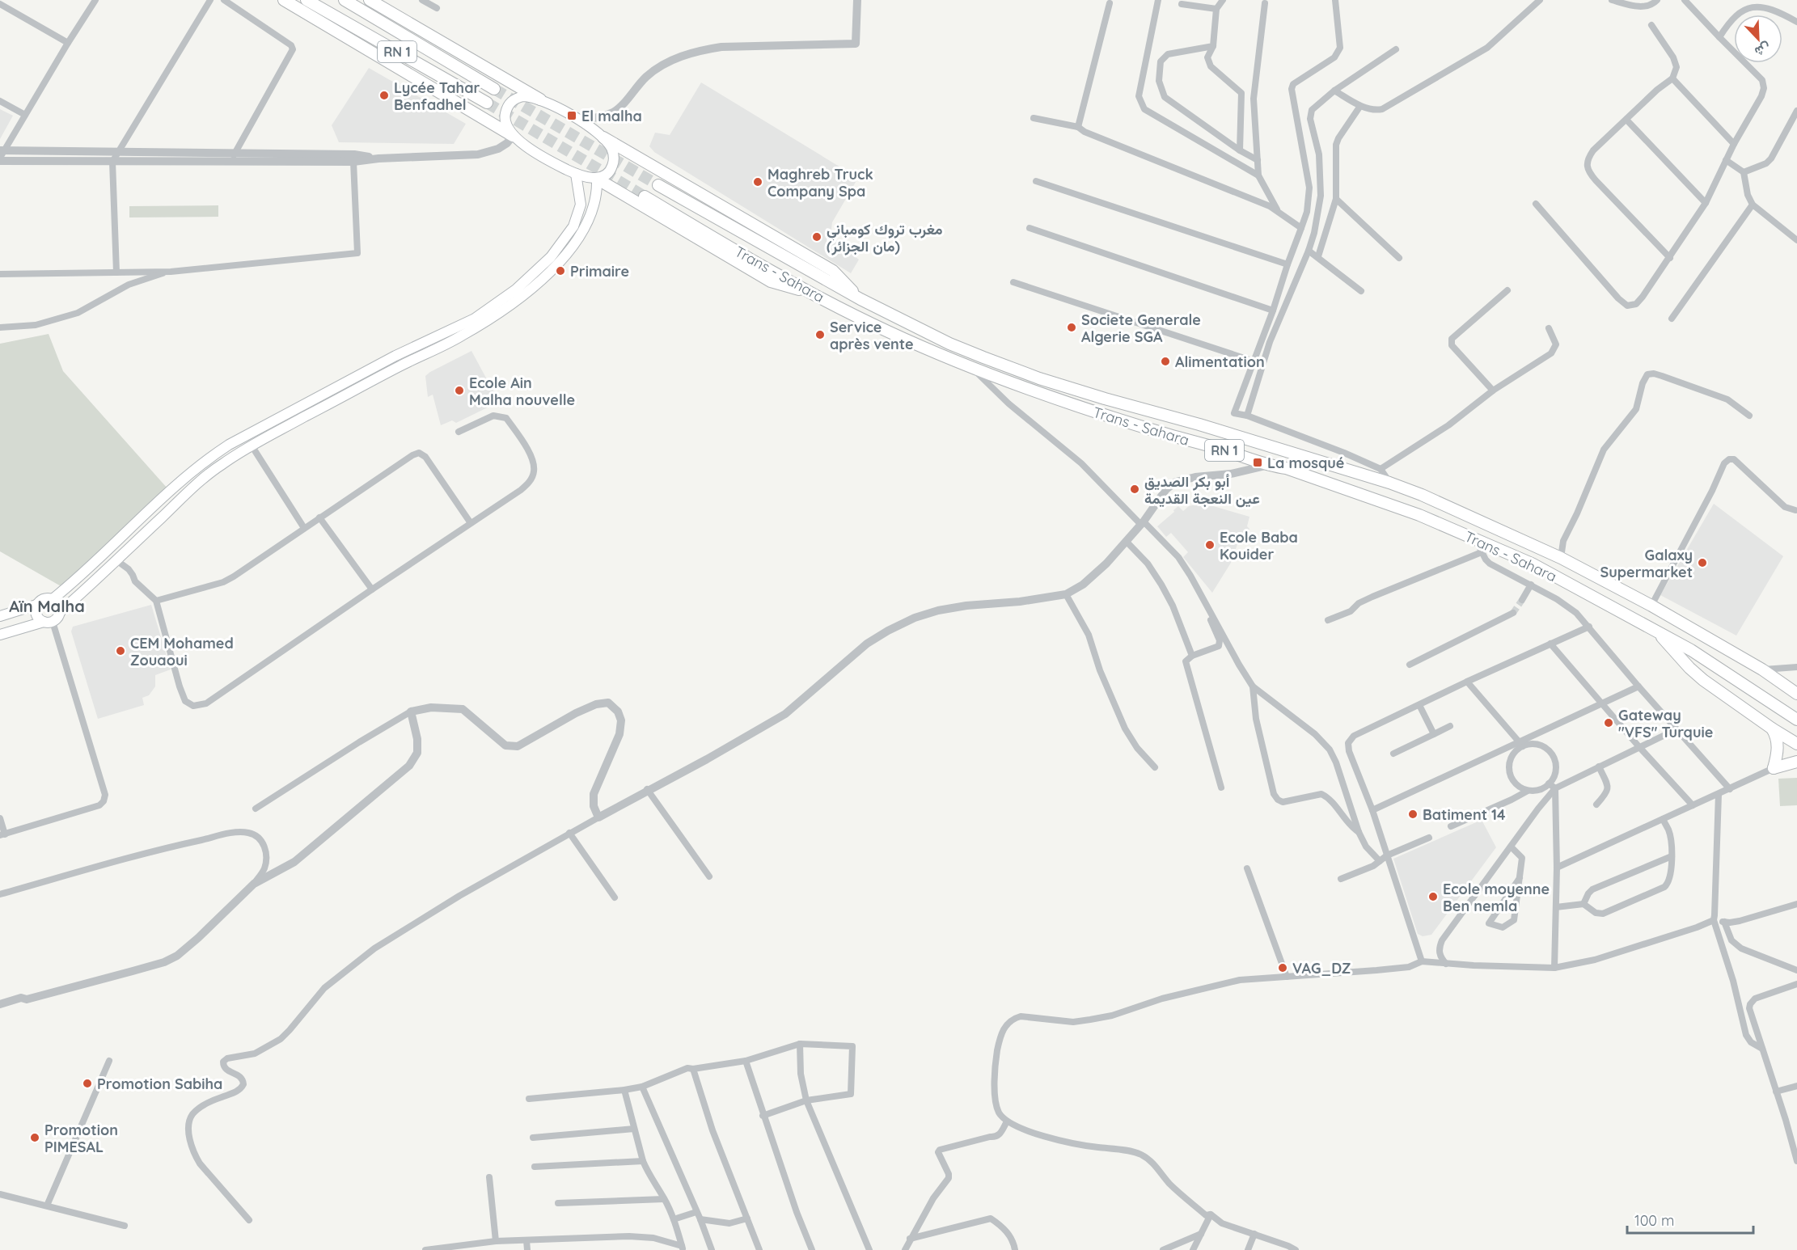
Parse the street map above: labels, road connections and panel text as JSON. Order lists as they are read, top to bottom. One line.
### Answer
{"streets":{"highway":["RN 1","Trans - Sahara"]},"districts":["Aïn Malha"],"places":{"other":["Lycée Tahar Benfadhel","Maghreb Truck Company Spa","مغرب تروك كومباني (مان الجزائر)","Primaire","Societe Generale Algerie SGA","Service après vente","Alimentation","Ecole Ain Malha nouvelle","أبو بكر الصديق عين النعجة القديمة","Ecole Baba Kouider","Galaxy Supermarket","CEM Mohamed Zouaoui","Gateway \"VFS\" Turquie","Batiment 14","Ecole moyenne Ben nemla","VAG_DZ","Promotion Sabiha","Promotion PIMESAL"],"transit":["El malha","La mosqué"]},"scale_bar":"100 m","north":"bottom right"}
